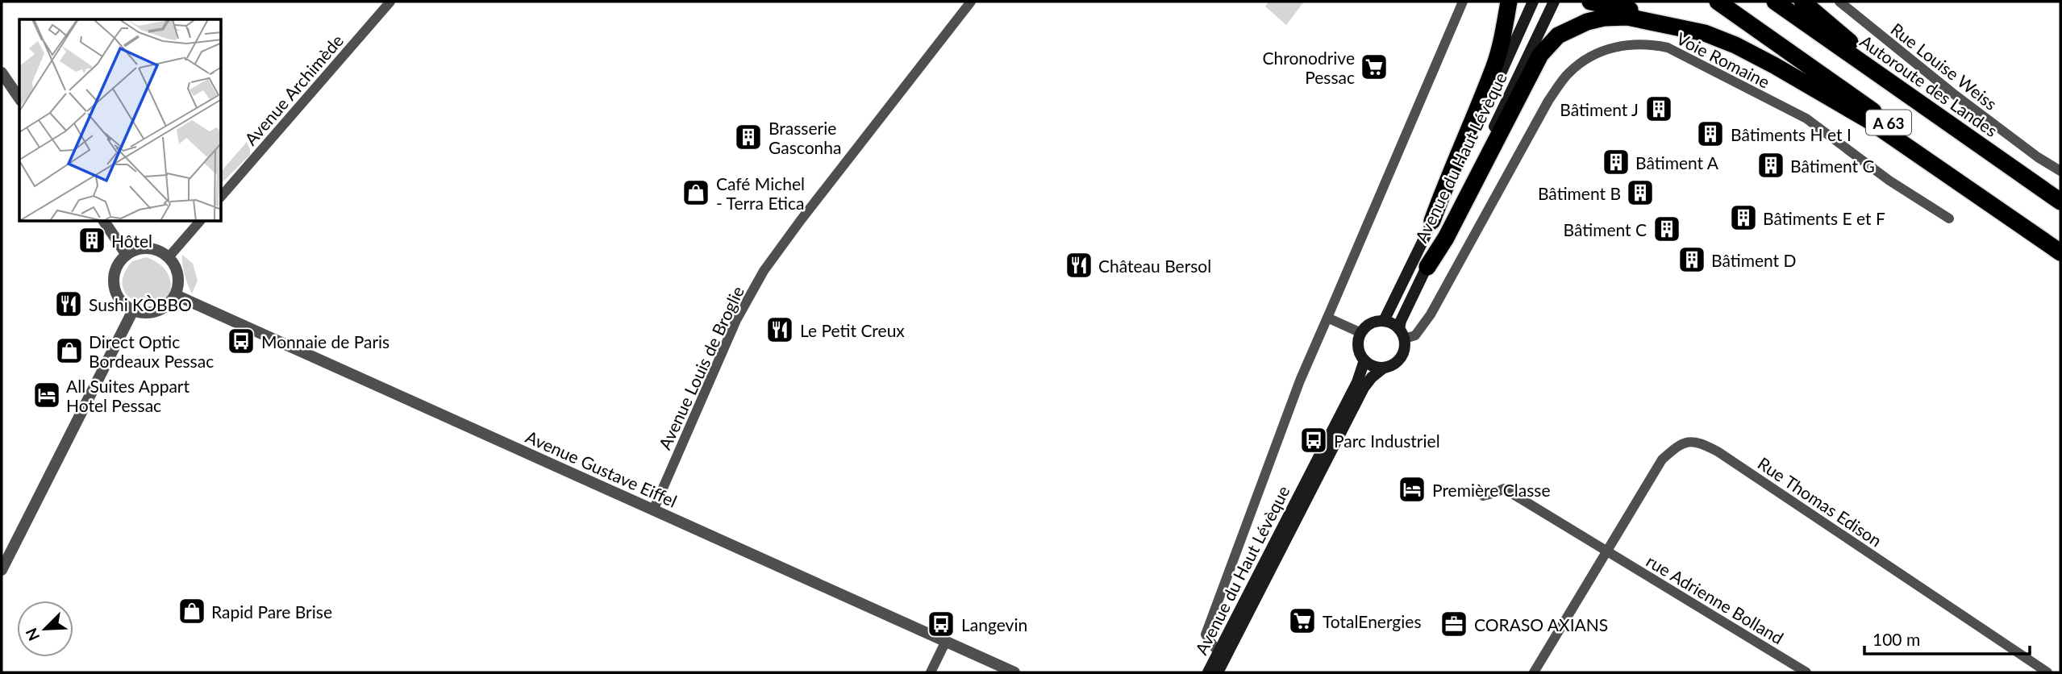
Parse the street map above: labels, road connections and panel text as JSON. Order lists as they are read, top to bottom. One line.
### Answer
{"streets":{"highway":["Autoroute des Landes","A 63"],"main road":["Avenue du Haut Lévèque"],"street":["Voie Romaine","Rue Louise Weiss","Avenue Archimède","Avenue Louis de Broglie","Avenue Gustave Eiffel","Rue Thomas Edison","rue Adrienne Bolland"]},"crossings":[["Voie Romaine","Avenue du Haut Lévèque"],["Avenue Louis de Broglie","Avenue Gustave Eiffel"],["Rue Thomas Edison","rue Adrienne Bolland"]],"places":{"supermarket":["Chronodrive Pessac","TotalEnergies"],"building":["Bâtiment J","Bâtiments H et I","Brasserie Gasconha","Bâtiment A","Bâtiment G","Bâtiment B","Bâtiments E et F","Bâtiment C","Hôtel","Bâtiment D"],"shop":["Café Michel - Terra Etica","Direct Optic Bordeaux Pessac","Rapid Pare Brise"],"restaurant":["Château Bersol","Sushi KÒBBO","Le Petit Creux"],"bus stop":["Monnaie de Paris","Parc Industriel","Langevin"],"hotel":["All Suites Appart Hotel Pessac","Première Classe"],"office":["CORASO AXIANS"]},"scale_bar":"100 m","north":"bottom left"}
